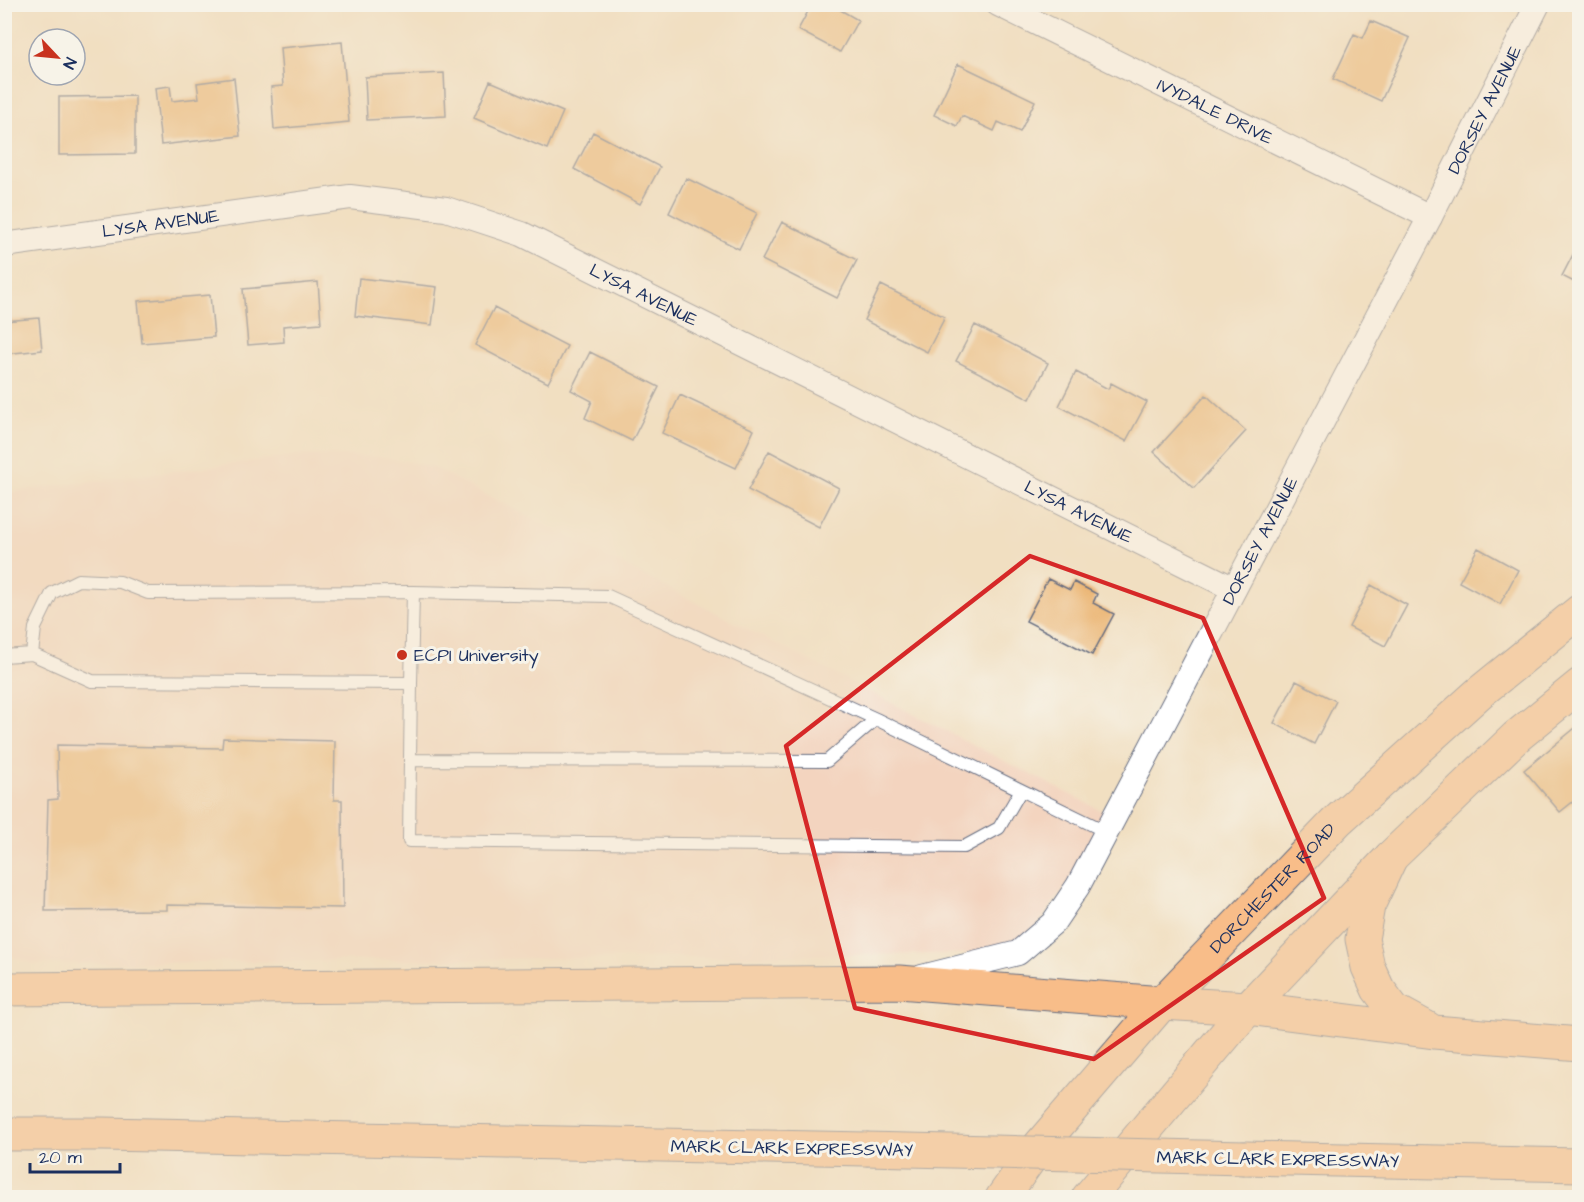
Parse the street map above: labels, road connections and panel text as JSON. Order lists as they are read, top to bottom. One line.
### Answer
{"streets":{"main road":["DORCHESTER ROAD","MARK CLARK EXPRESSWAY"],"street":["DORSEY AVENUE","IVYDALE DRIVE","LYSA AVENUE"]},"crossings":[["DORSEY AVENUE","IVYDALE DRIVE"],["DORSEY AVENUE","LYSA AVENUE"]],"places":["ECPI University"],"scale_bar":"20 m","north":"bottom right"}
